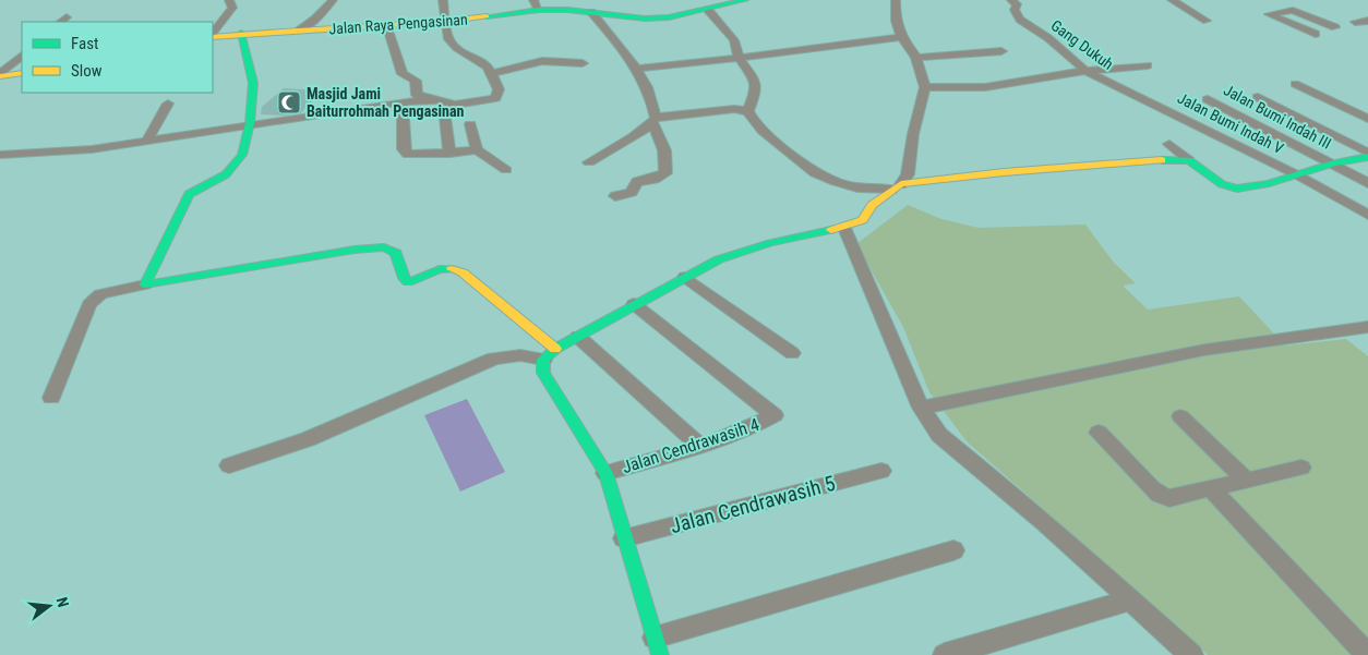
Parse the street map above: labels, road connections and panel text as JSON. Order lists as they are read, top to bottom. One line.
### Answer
{"streets":{"street":["Jalan Raya Pengasinan","Gang Dukuh","Jalan Bumi Indah III","Jalan Bumi Indah V","Jalan Cendrawasih 4","Jalan Cendrawasih 5"]},"crossings":[["Gang Dukuh","Jalan Bumi Indah V"]],"places":{"mosque":["Masjid Jami Baiturrohmah Pengasinan"]},"legend":["Fast","Slow"],"north":"right"}
